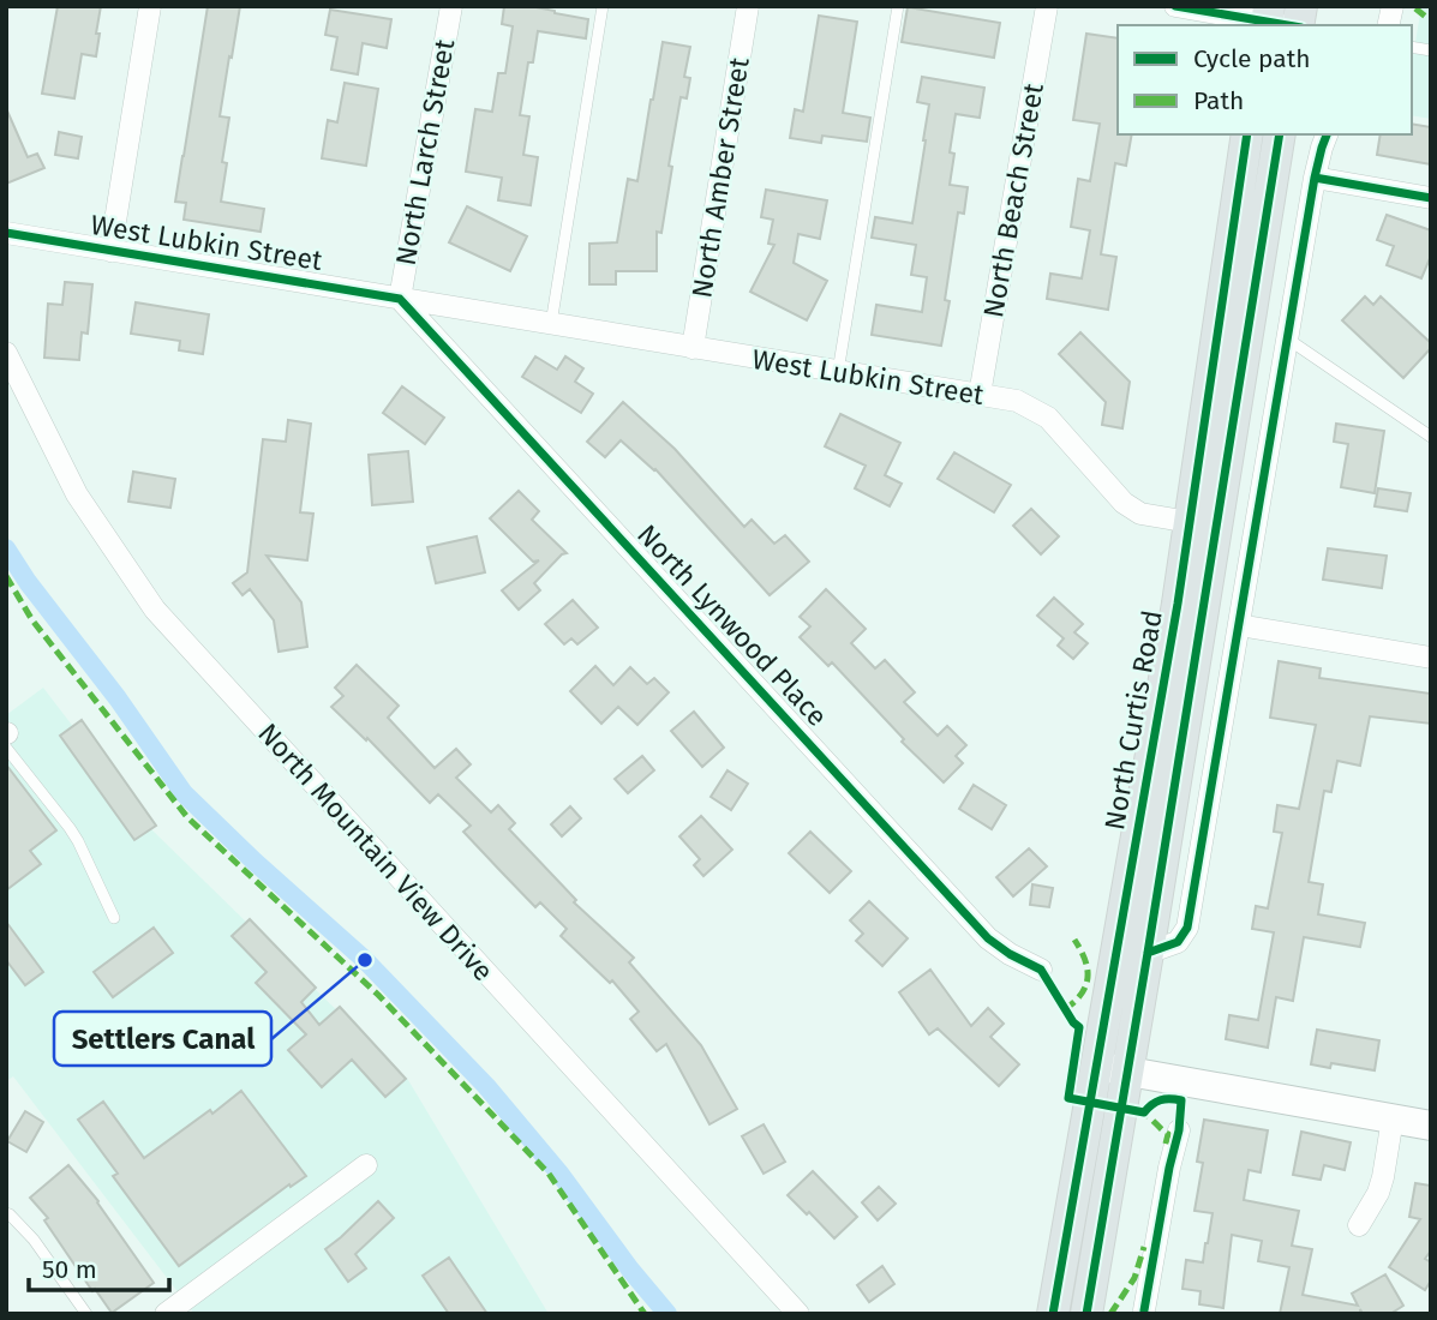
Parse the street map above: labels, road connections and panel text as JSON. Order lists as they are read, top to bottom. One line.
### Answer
{"streets":{"main road":["North Curtis Road"],"street":["North Larch Street","North Amber Street","North Beach Street","West Lubkin Street","North Lynwood Place","North Mountain View Drive"]},"crossings":[["North Larch Street","West Lubkin Street"],["North Larch Street","North Lynwood Place"],["North Amber Street","West Lubkin Street"],["North Beach Street","West Lubkin Street"],["West Lubkin Street","North Lynwood Place"],["West Lubkin Street","North Curtis Road"]],"places":["Settlers Canal"],"legend":["Cycle path","Path"],"scale_bar":"50 m"}
